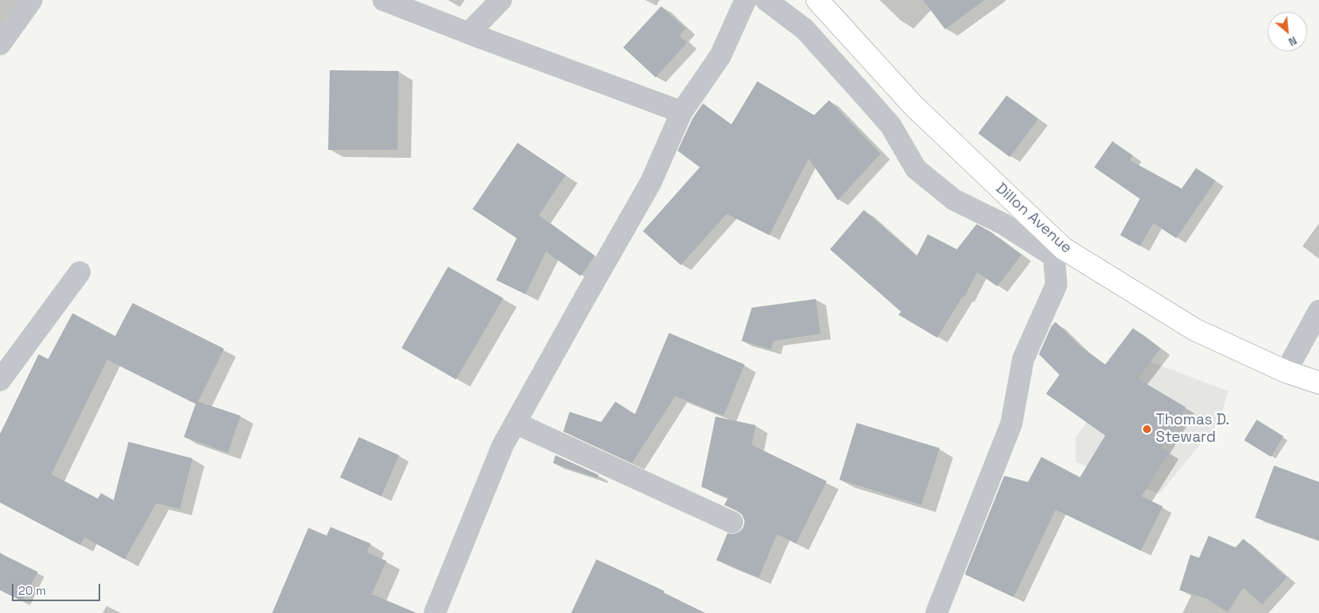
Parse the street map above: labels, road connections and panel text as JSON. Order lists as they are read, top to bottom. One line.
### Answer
{"streets":{"street":["Dillon Avenue"]},"places":["Thomas D. Steward"],"scale_bar":"20 m","north":"bottom right"}
